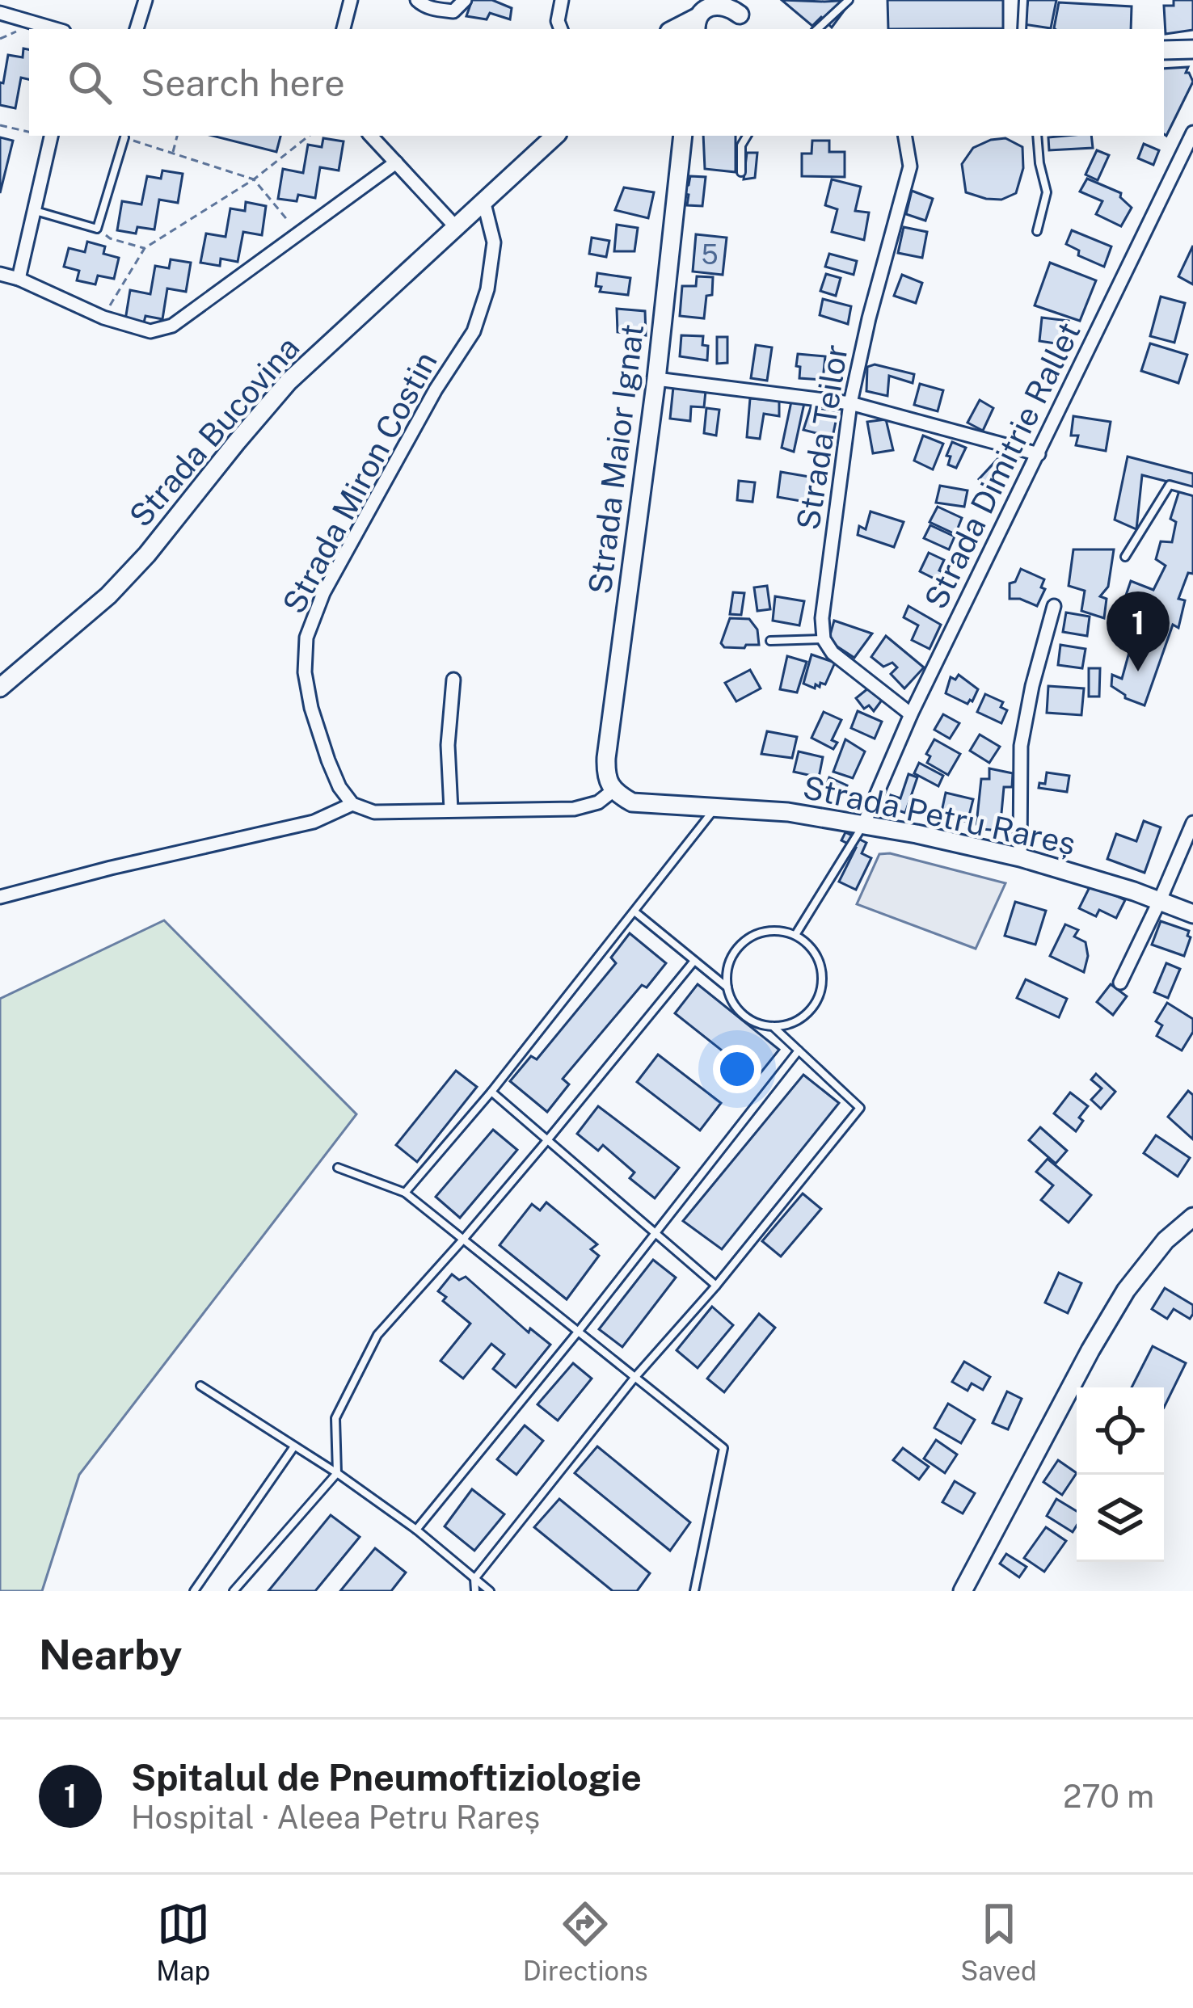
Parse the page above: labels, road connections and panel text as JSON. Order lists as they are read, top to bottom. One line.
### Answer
{"streets":{"main road":["Strada Bucovina","Strada Maior Ignat","Strada Petru Rareș"],"street":["Strada Teilor","Strada Dimitrie Rallet","Strada Miron Costin"]},"crossings":[["Strada Bucovina","Strada Miron Costin"],["Strada Maior Ignat","Strada Petru Rareș"],["Strada Dimitrie Rallet","Strada Petru Rareș"]],"house_numbers":["5"],"page":{"search":"Search here","pins":"1","heading":"Nearby","list":[{"mark":"1","name":"Spitalul de Pneumoftiziologie","note":"Hospital · Aleea Petru Rareș","value":"270 m"}],"nav":["Map","Directions","Saved"]}}
